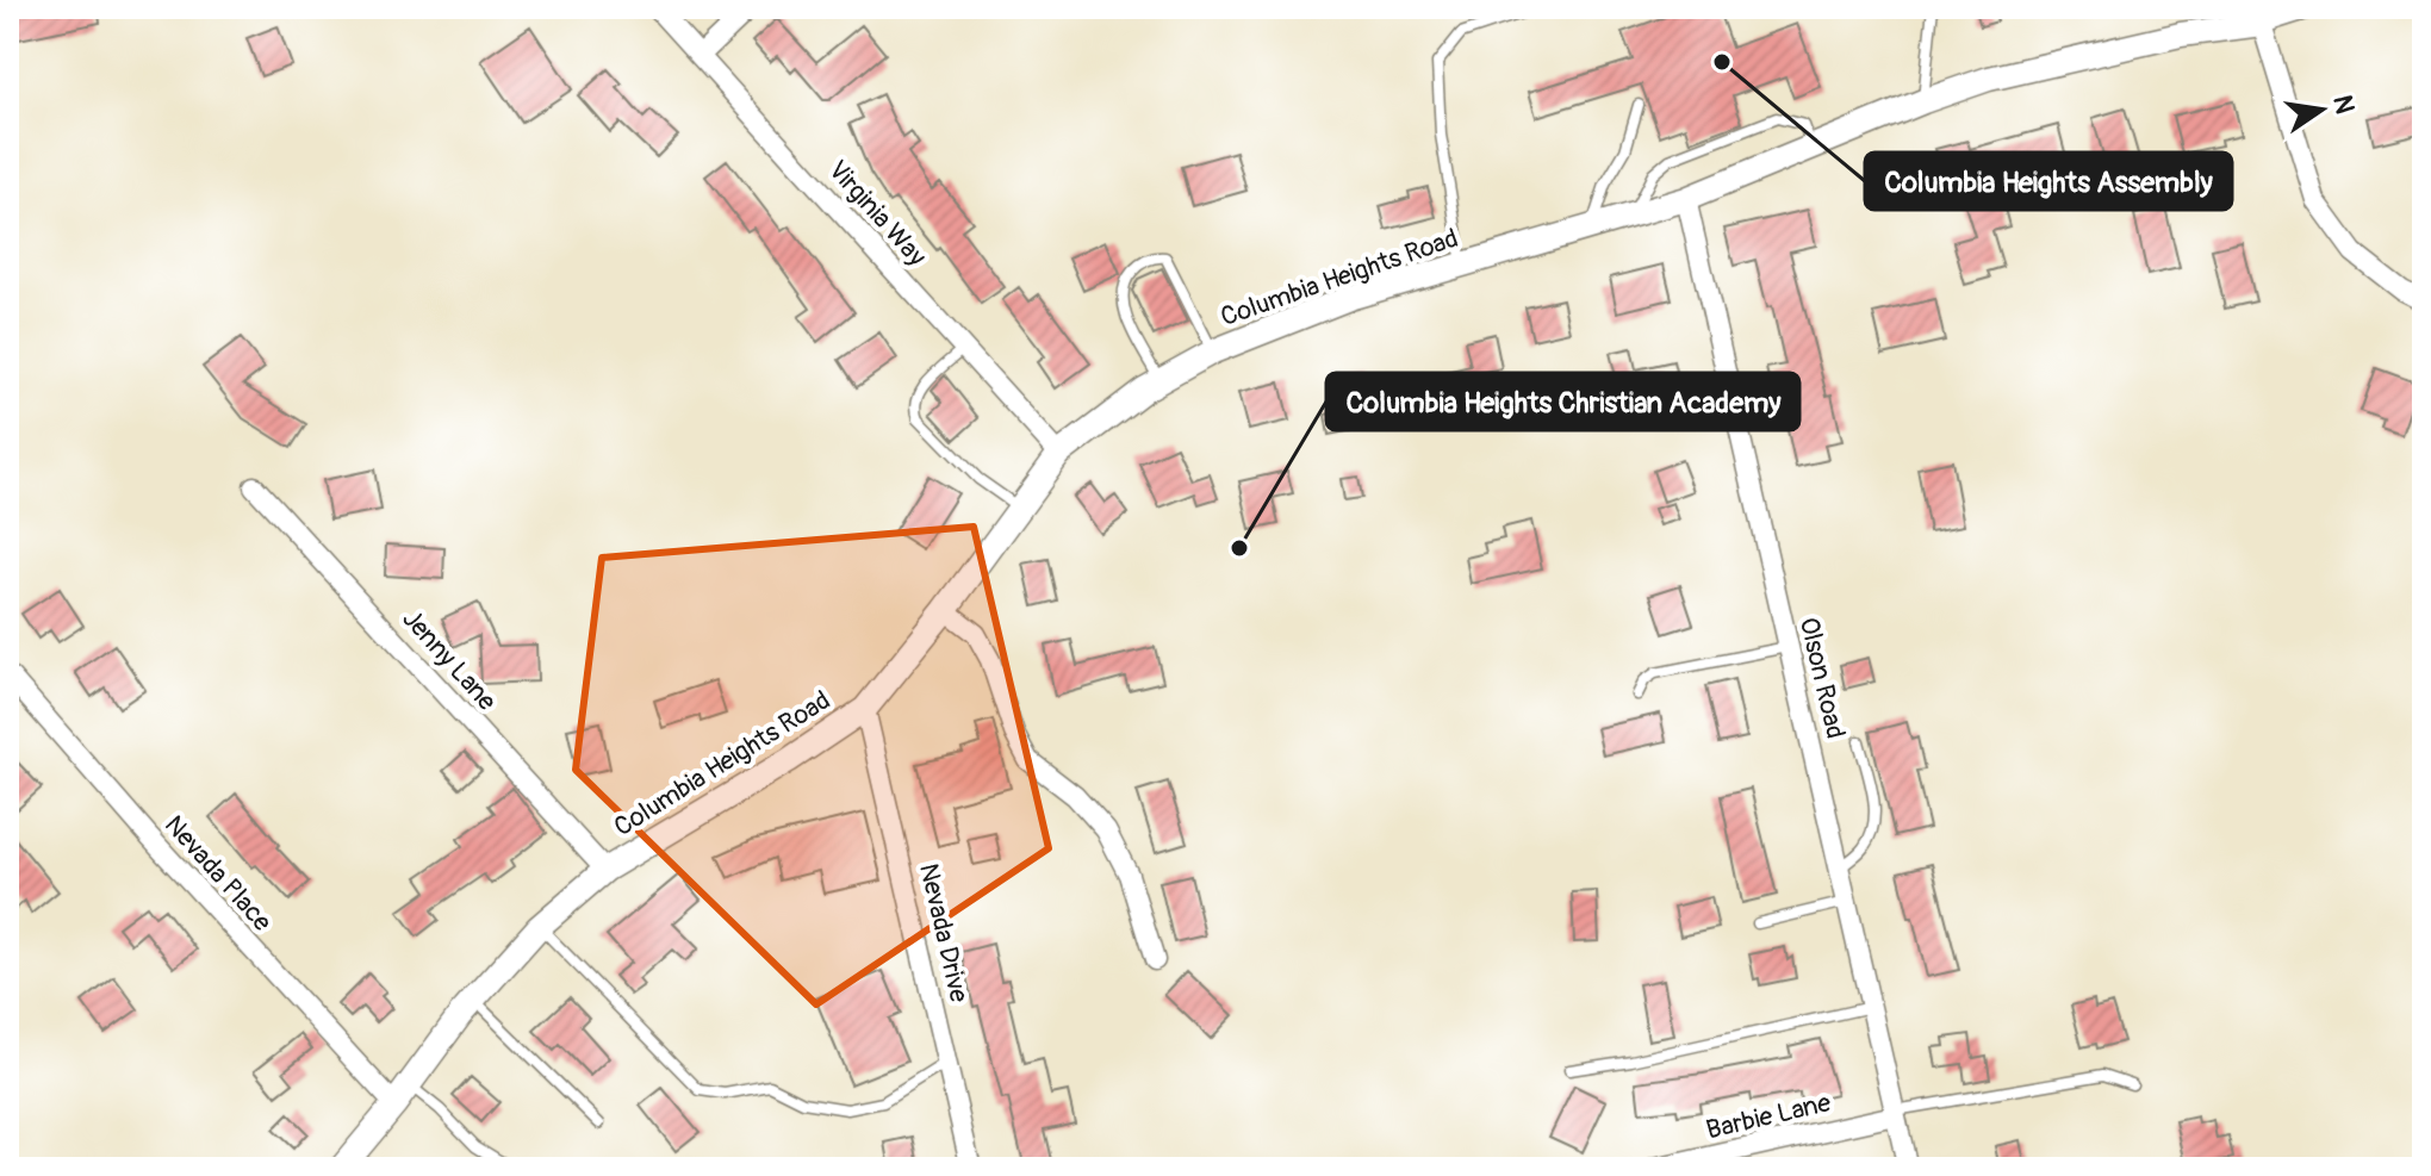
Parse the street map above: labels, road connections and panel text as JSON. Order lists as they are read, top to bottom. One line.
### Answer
{"streets":{"street":["Virginia Way","Columbia Heights Road","Jenny Lane","Olson Road","Nevada Place","Nevada Drive","Barbie Lane"]},"crossings":[["Virginia Way","Columbia Heights Road"],["Columbia Heights Road","Jenny Lane"],["Columbia Heights Road","Olson Road"],["Columbia Heights Road","Nevada Place"],["Columbia Heights Road","Nevada Drive"],["Olson Road","Barbie Lane"]],"places":["Columbia Heights Assembly","Columbia Heights Christian Academy"],"north":"right"}
